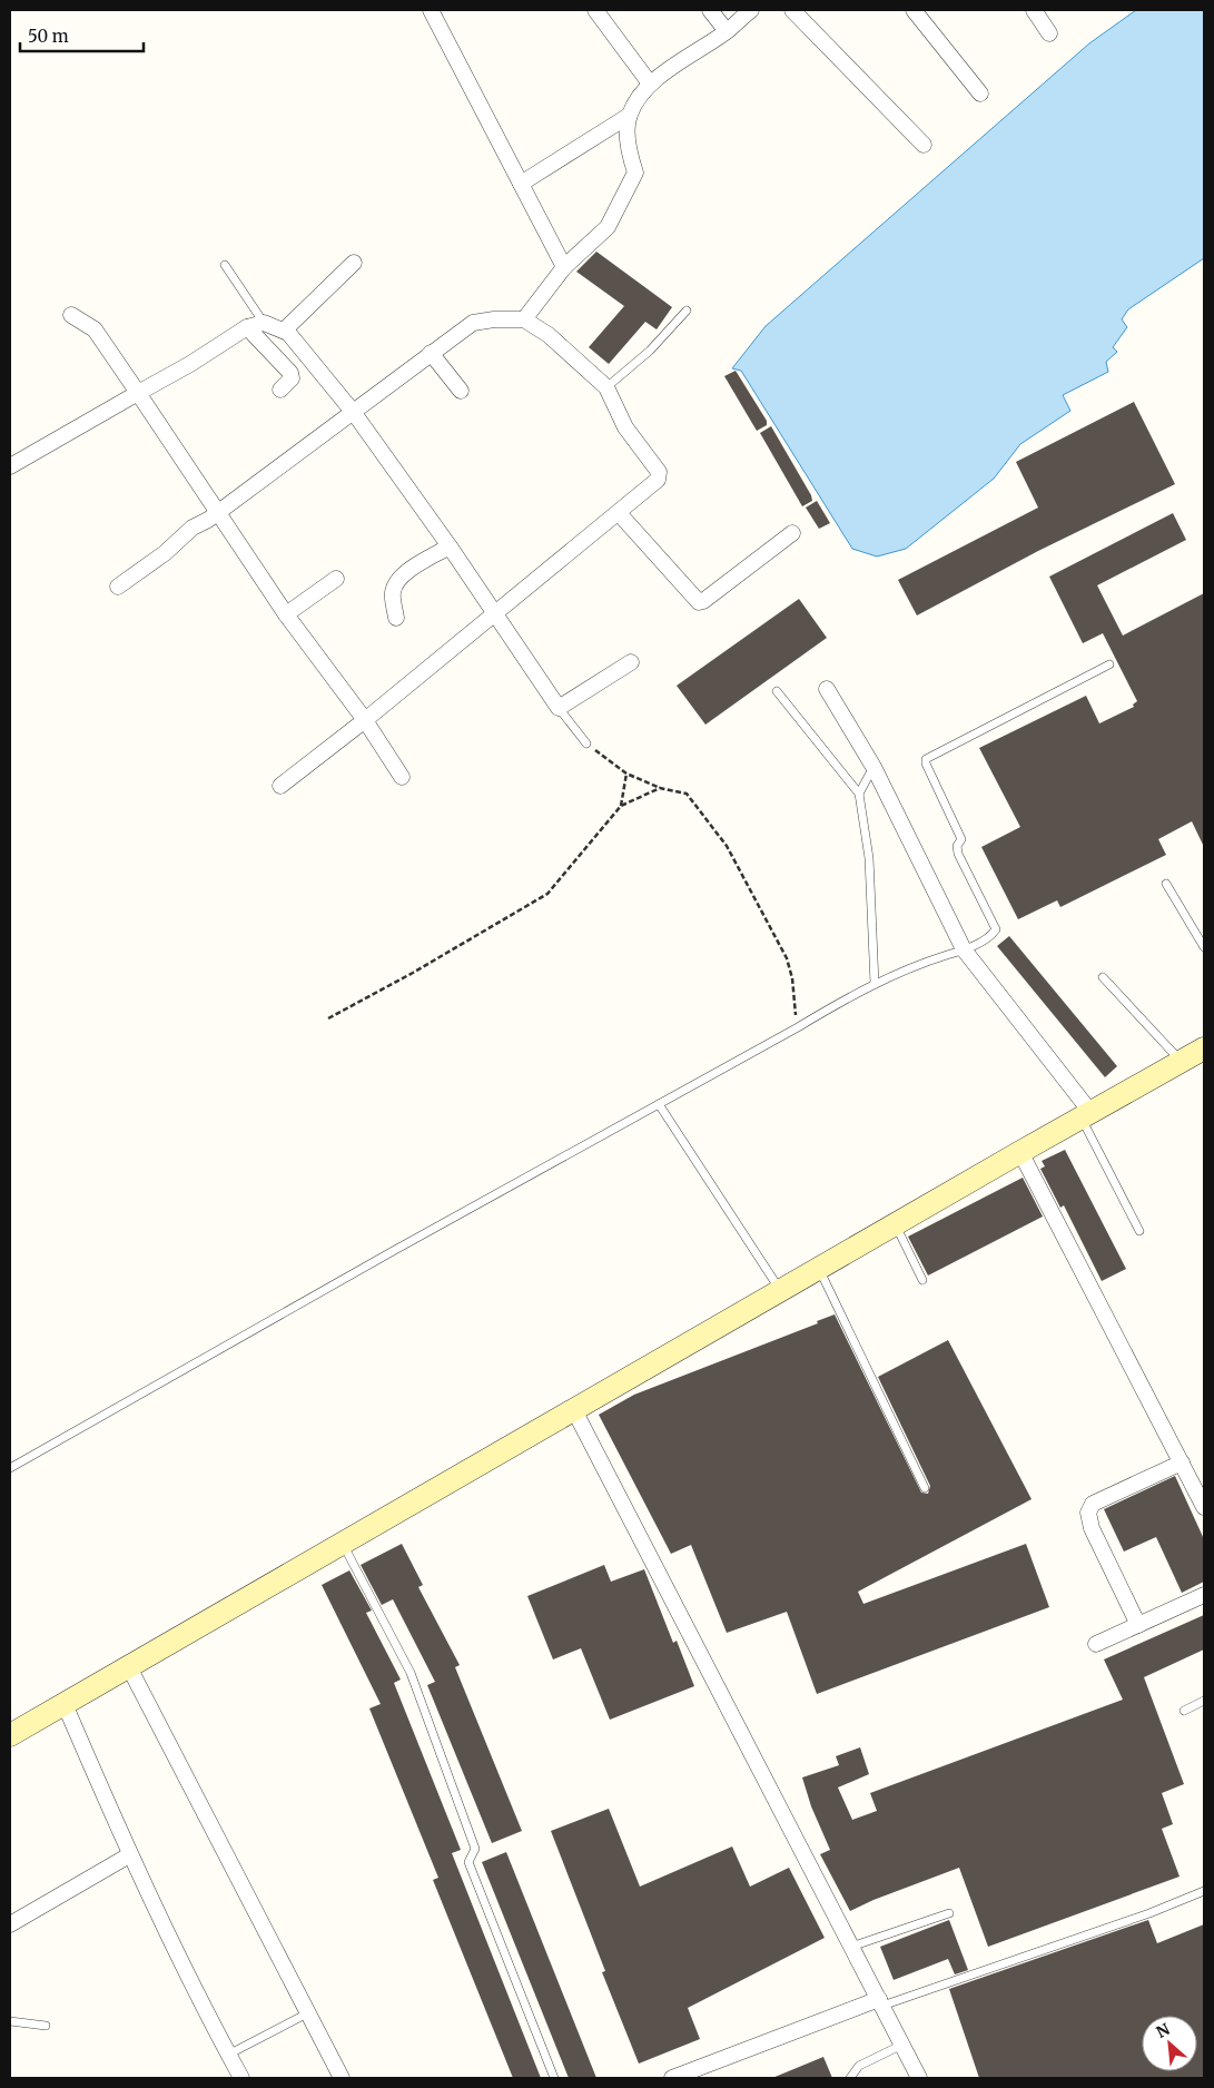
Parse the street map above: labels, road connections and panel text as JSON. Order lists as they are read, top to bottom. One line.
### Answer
{"scale_bar":"50 m","north":"top left"}
